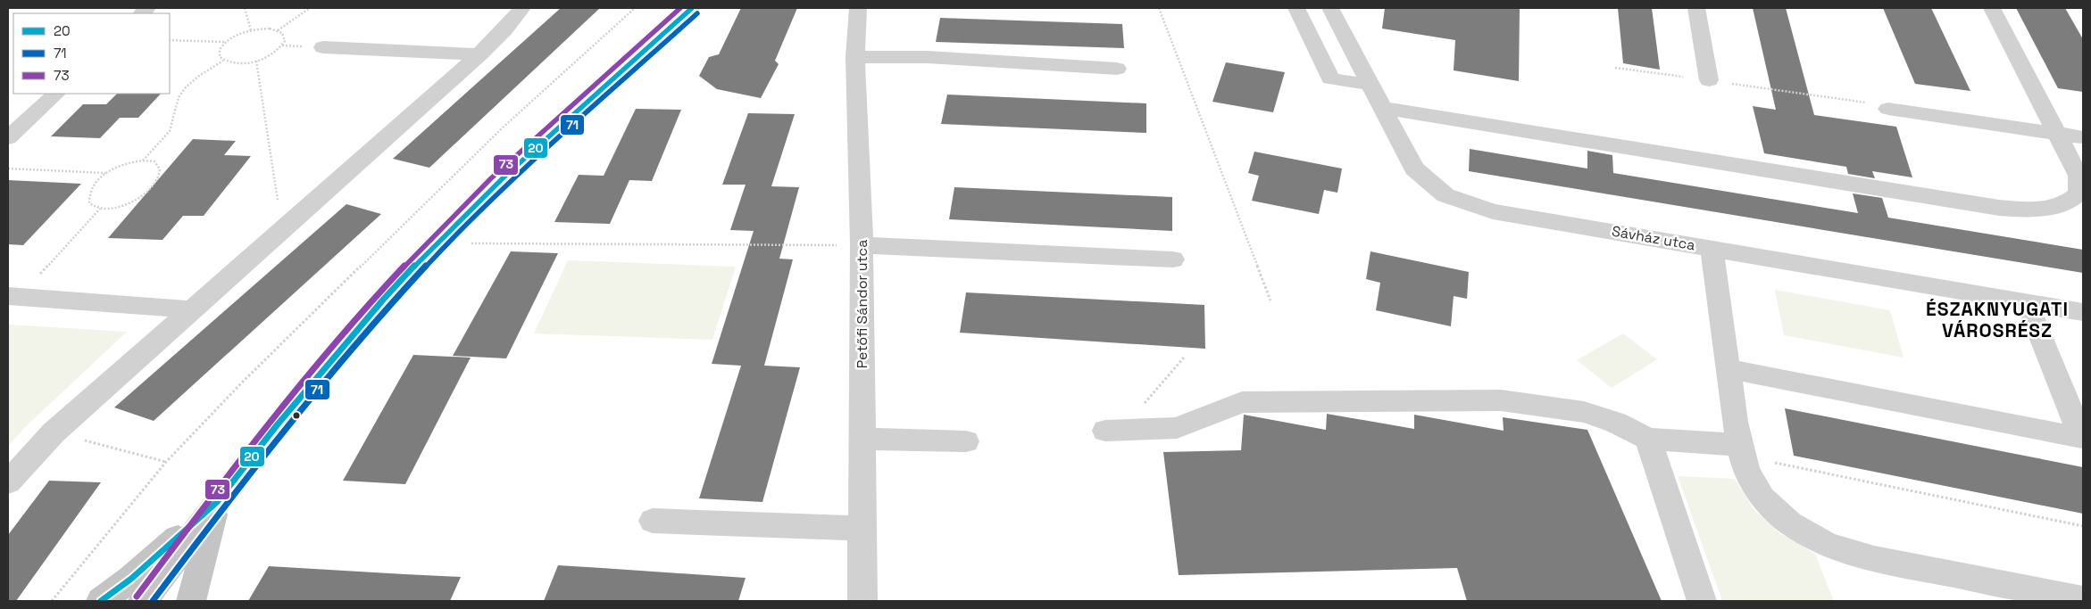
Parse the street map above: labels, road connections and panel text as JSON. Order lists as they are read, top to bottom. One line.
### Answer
{"streets":{"street":["Sávház utca","Petőfi Sándor utca"]},"districts":["ÉSZAKNYUGATI VÁROSRÉSZ"],"lines":["transit line 20","transit line 73","transit line 71"],"legend":["20","71","73"]}
